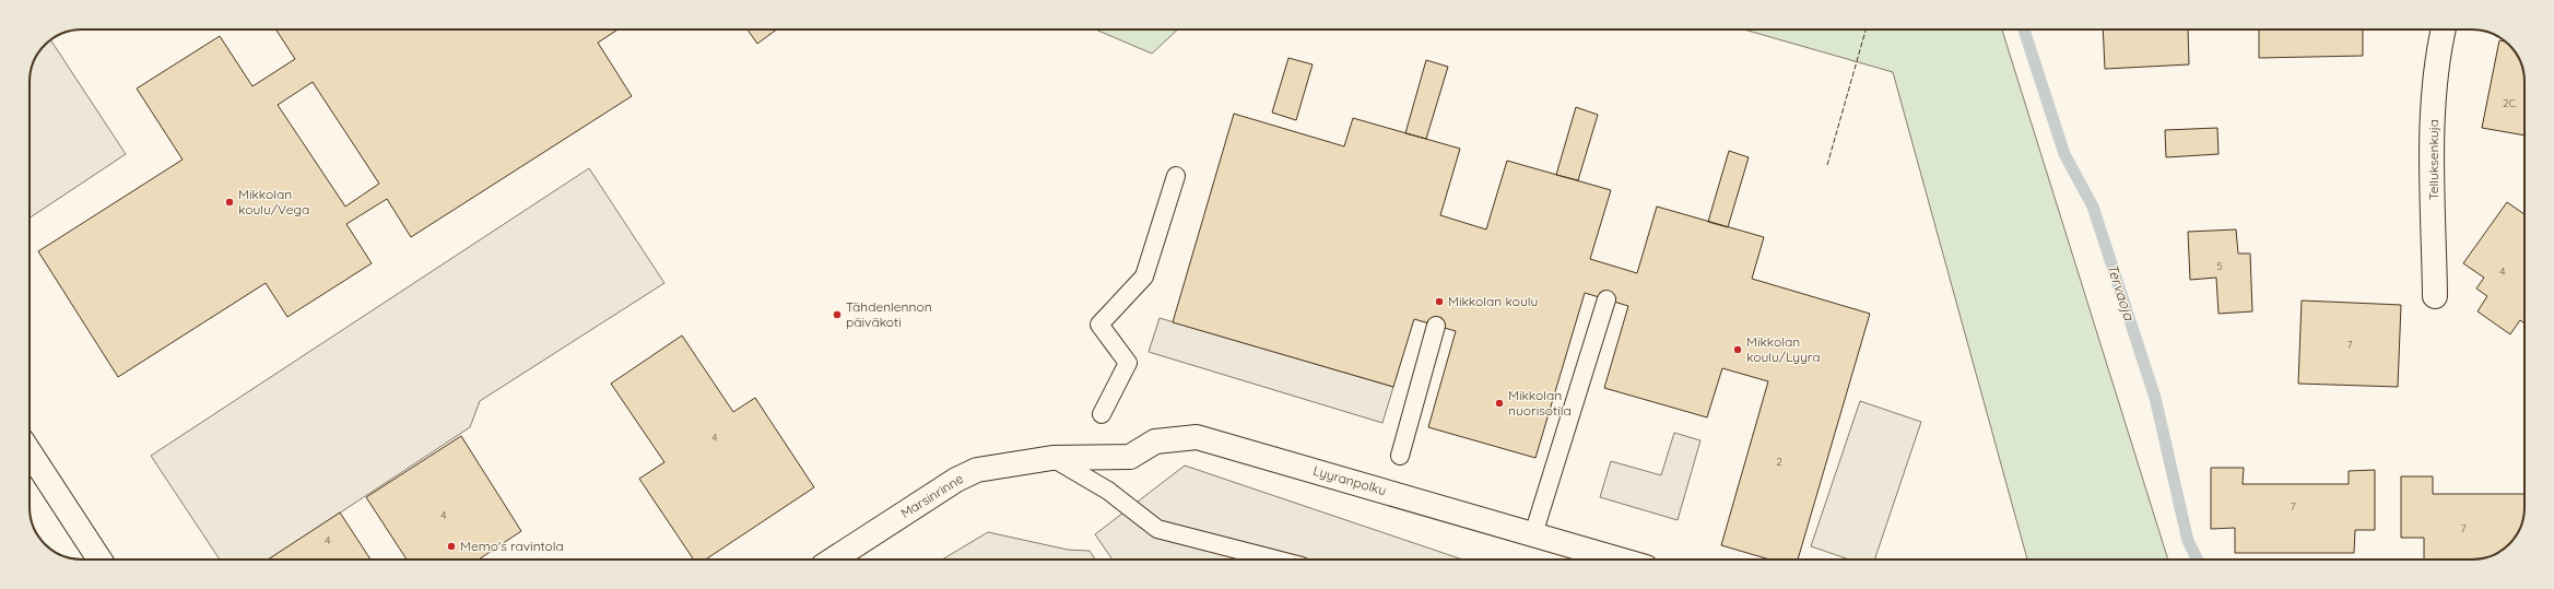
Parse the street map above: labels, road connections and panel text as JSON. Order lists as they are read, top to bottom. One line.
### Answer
{"streets":{"street":["Telluksenkuja","Lyyranpolku","Marsinrinne"]},"crossings":[["Lyyranpolku","Marsinrinne"]],"water":["Tervaoja"],"places":["Mikkolan koulu/Vega","Mikkolan koulu","Tähdenlennon päiväkoti","Mikkolan koulu/Lyyra","Mikkolan nuorisotila","Memo's ravintola"],"house_numbers":["2C","5","4","7","4","2","7","4","7","4"]}
